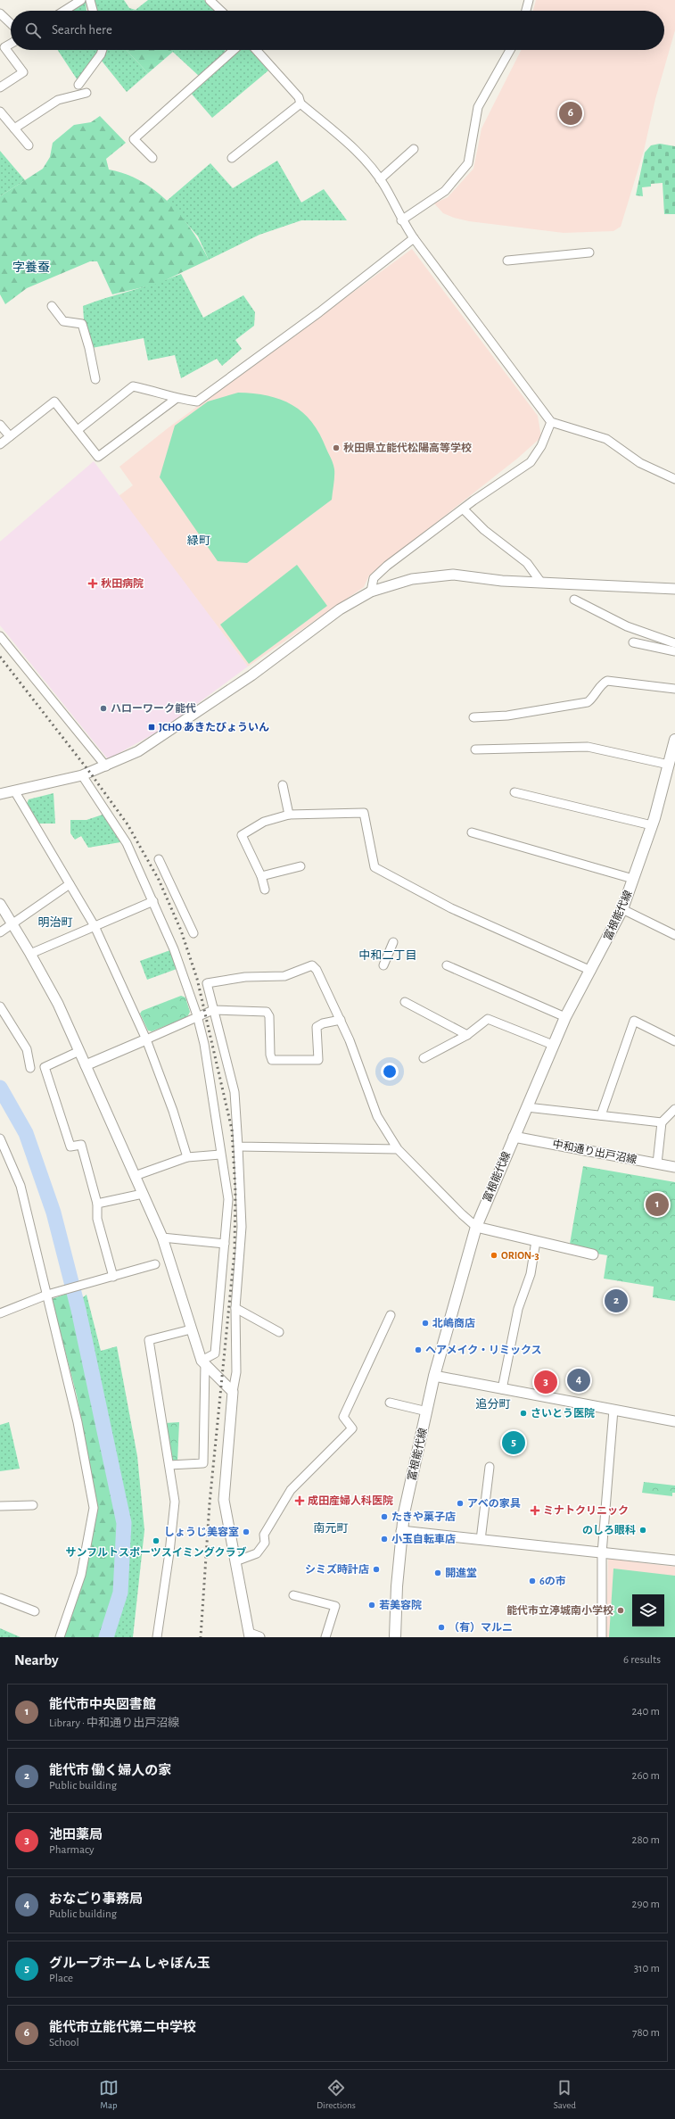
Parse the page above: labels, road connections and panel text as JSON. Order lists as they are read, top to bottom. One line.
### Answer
{"streets":{"main road":["富根能代線"],"street":["中和通り出戸沼線"]},"crossings":[["富根能代線","中和通り出戸沼線"]],"districts":["字養蚕","緑町","明治町","中和二丁目","追分町","南元町"],"places":{"other":["秋田県立能代松陽高等学校","ハローワーク能代","ORION-3","北嶋商店","ヘアメイク・リミックス","さいとう医院","アベの家具","たきや菓子店","のしろ眼科","しょうじ美容室","小玉自転車店","サンフルトスポーツスイミングクラブ","シミズ時計店","開進堂","6の市","若美容院","能代市立渟城南小学校","（有）マルニ"],"health":["秋田病院","成田産婦人科医院","ミナトクリニック"],"transit":["JCHO あきたびょういん"]},"page":{"search":"Search here","pins":["6","1","2","4","3","5"],"heading":["Nearby","6 results"],"list":[{"mark":"1","name":"能代市中央図書館","note":"Library · 中和通り出戸沼線","value":"240 m"},{"mark":"2","name":"能代市 働く婦人の家","note":"Public building","value":"260 m"},{"mark":"3","name":"池田薬局","note":"Pharmacy","value":"280 m"},{"mark":"4","name":"おなごり事務局","note":"Public building","value":"290 m"},{"mark":"5","name":"グループホーム しゃぼん玉","note":"Place","value":"310 m"},{"mark":"6","name":"能代市立能代第二中学校","note":"School","value":"780 m"}],"nav":["Map","Directions","Saved"]}}
